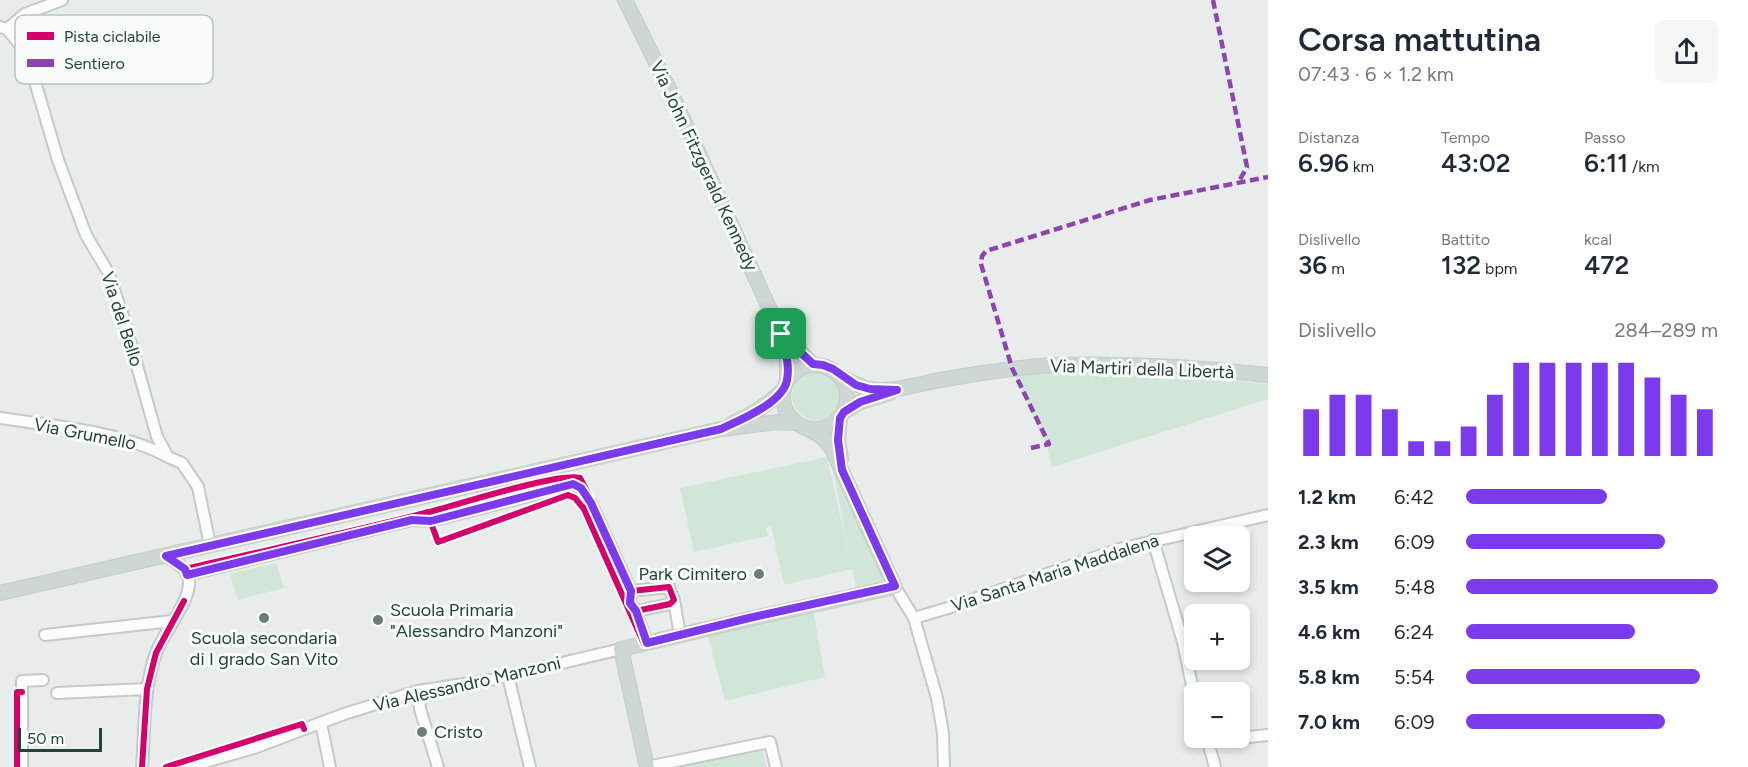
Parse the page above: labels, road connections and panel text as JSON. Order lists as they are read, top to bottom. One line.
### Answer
{"streets":{"main road":["Via John Fitzgerald Kennedy","Via Martiri della Libertà","Via Alessandro Manzoni"],"street":["Via del Bello","Via Grumello","Via Santa Maria Maddalena"]},"crossings":[["Via John Fitzgerald Kennedy","Via Martiri della Libertà"],["Via del Bello","Via Grumello"]],"places":["Park Cimitero","Scuola secondaria di I grado San Vito","Scuola Primaria \"Alessandro Manzoni\"","Cristo"],"legend":["Pista ciclabile","Sentiero"],"scale_bar":"50 m","page":{"heading":["Corsa mattutina","07:43 · 6 × 1.2 km"],"stats":[["Distanza","6.96 km"],["Tempo","43:02"],["Passo","6:11 /km"],["Dislivello","36 m"],["Battito","132 bpm"],["kcal","472"]],"chart":["Dislivello","284–289 m"],"list":[{"name":"1.2 km","note":"6:42"},{"name":"2.3 km","note":"6:09"},{"name":"3.5 km","note":"5:48"},{"name":"4.6 km","note":"6:24"},{"name":"5.8 km","note":"5:54"},{"name":"7.0 km","note":"6:09"}],"map_buttons":["+","−"],"scale":"50 m"}}
